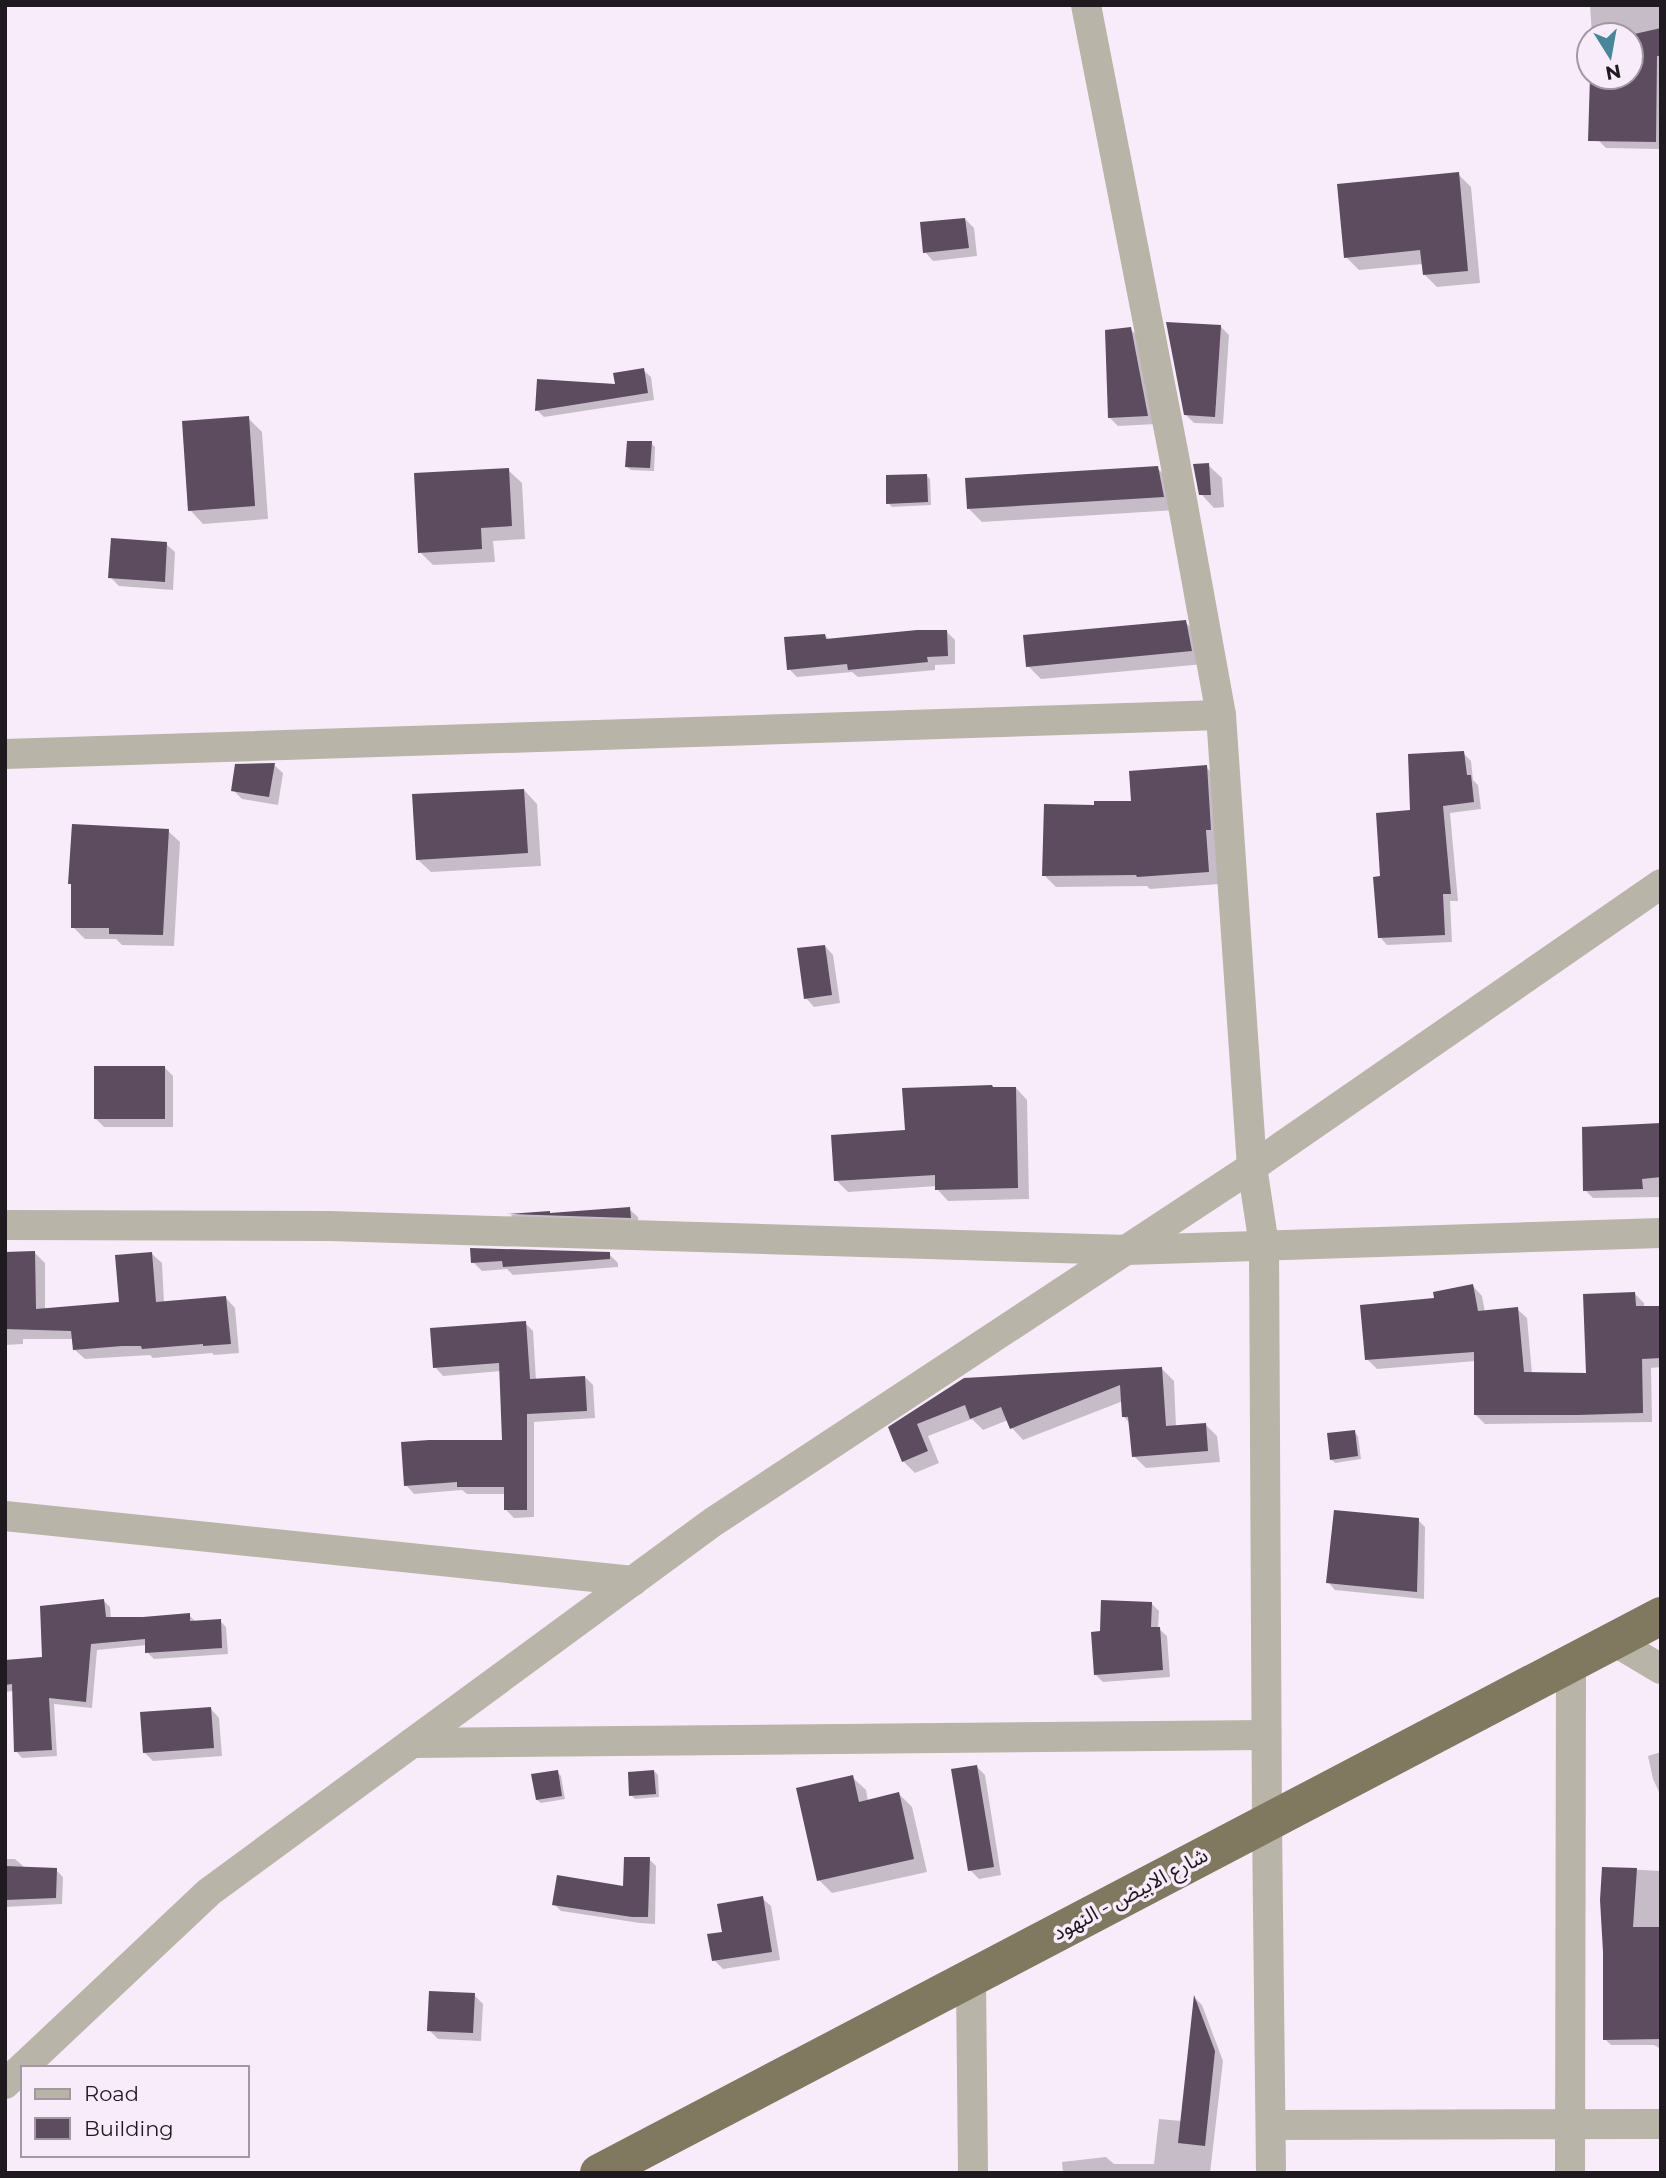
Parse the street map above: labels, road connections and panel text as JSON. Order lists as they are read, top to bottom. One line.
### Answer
{"streets":{"highway":["شارع الابيض - النهود"]},"legend":["Road","Building"],"north":"bottom"}
